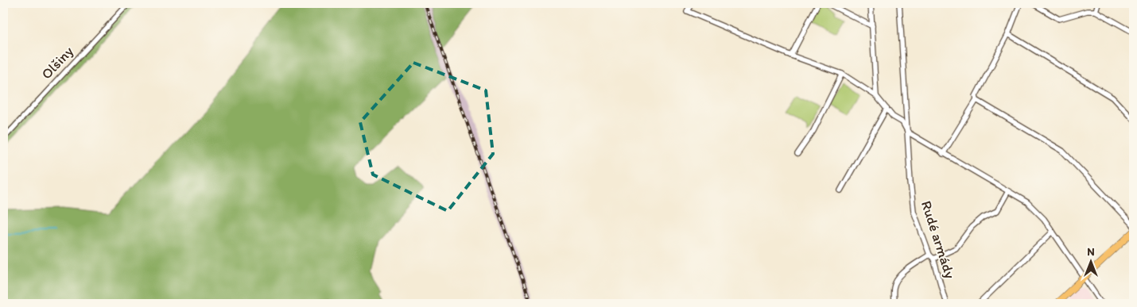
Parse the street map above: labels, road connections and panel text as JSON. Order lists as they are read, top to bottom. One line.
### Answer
{"streets":{"street":["Olšiny","Rudé armády"]},"north":"top"}
